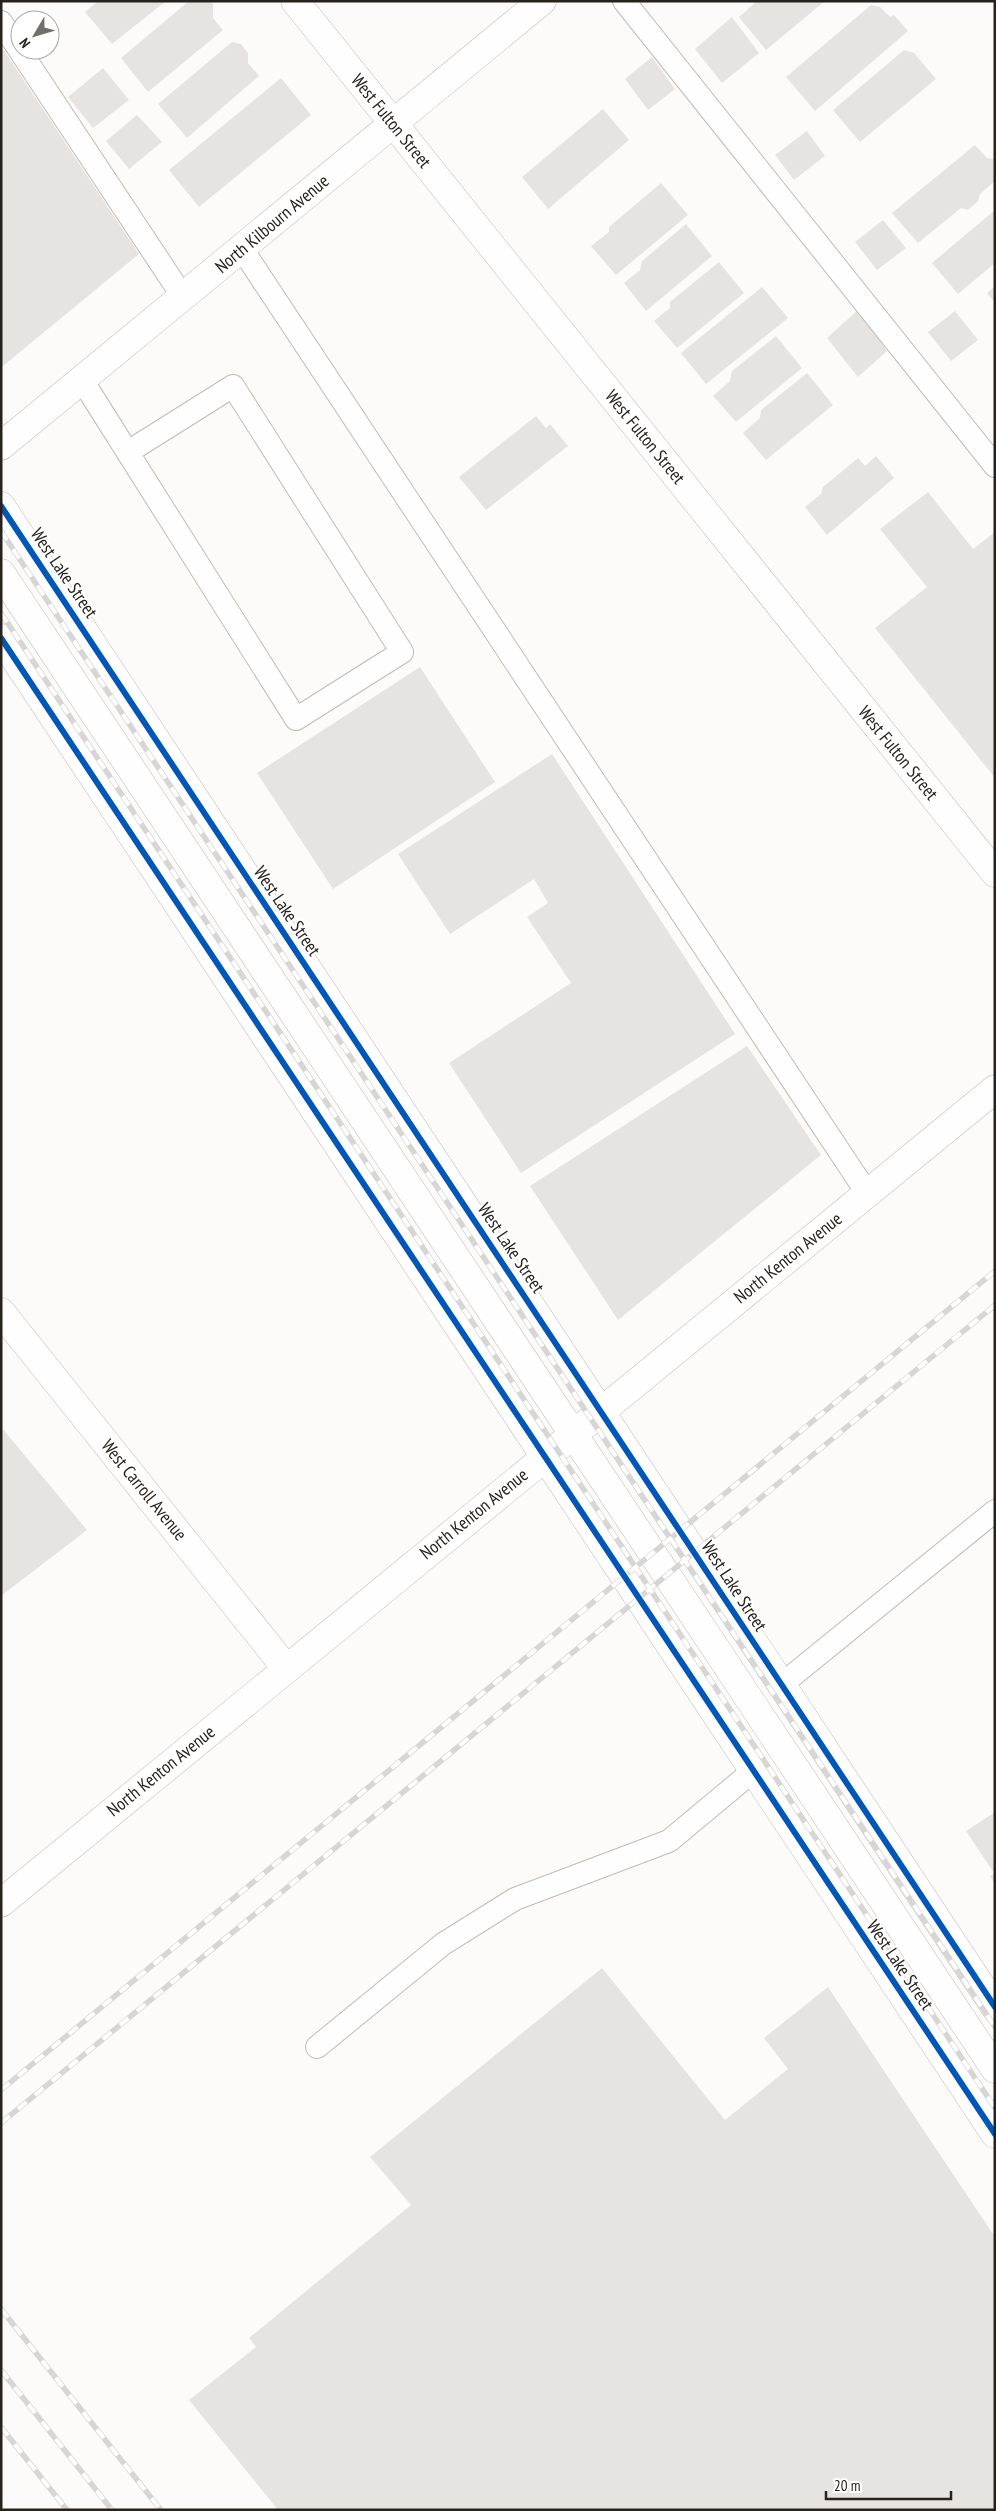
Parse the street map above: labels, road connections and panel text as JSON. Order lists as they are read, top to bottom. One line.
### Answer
{"streets":{"main road":["West Fulton Street","North Kilbourn Avenue","West Lake Street","North Kenton Avenue","West Carroll Avenue"]},"crossings":[["West Fulton Street","North Kilbourn Avenue"],["West Lake Street","North Kenton Avenue"],["North Kenton Avenue","West Carroll Avenue"]],"scale_bar":"20 m","north":"bottom left"}
